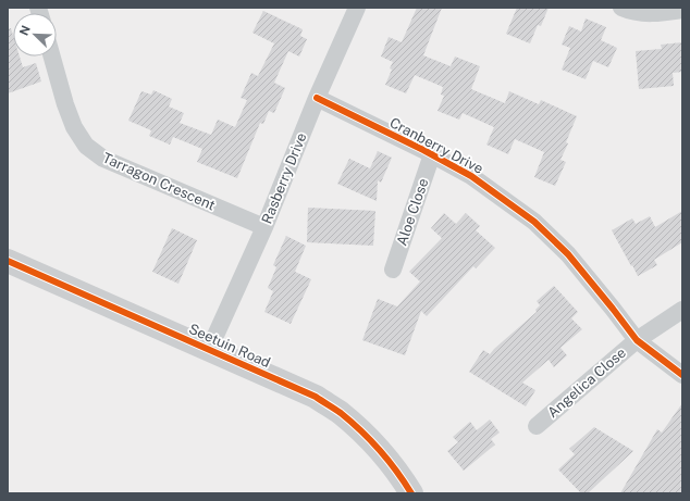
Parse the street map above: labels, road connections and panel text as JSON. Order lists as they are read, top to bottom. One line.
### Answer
{"streets":{"street":["Cranberry Drive","Rasberry Drive","Tarragon Crescent","Aloe Close","Seetuin Road","Angelica Close"]},"crossings":[["Cranberry Drive","Rasberry Drive"],["Cranberry Drive","Aloe Close"],["Cranberry Drive","Angelica Close"],["Rasberry Drive","Tarragon Crescent"],["Rasberry Drive","Seetuin Road"]],"north":"top left"}
